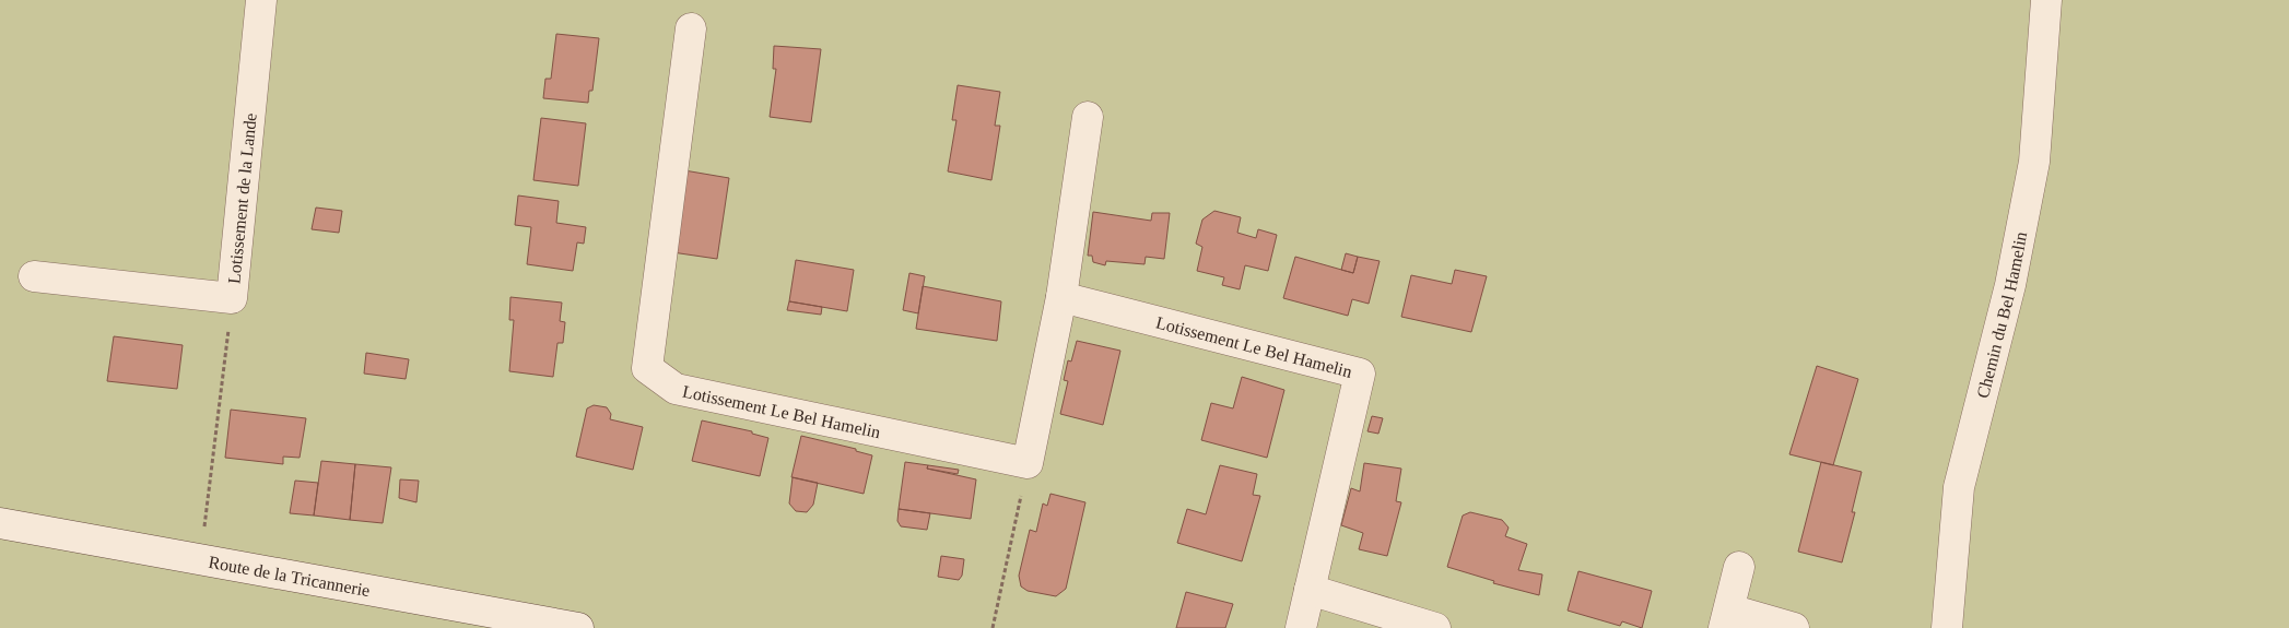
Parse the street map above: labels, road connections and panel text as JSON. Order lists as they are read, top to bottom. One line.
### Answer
{"streets":{"street":["Lotissement de la Lande","Chemin du Bel Hamelin","Lotissement Le Bel Hamelin","Route de la Tricannerie"]}}
